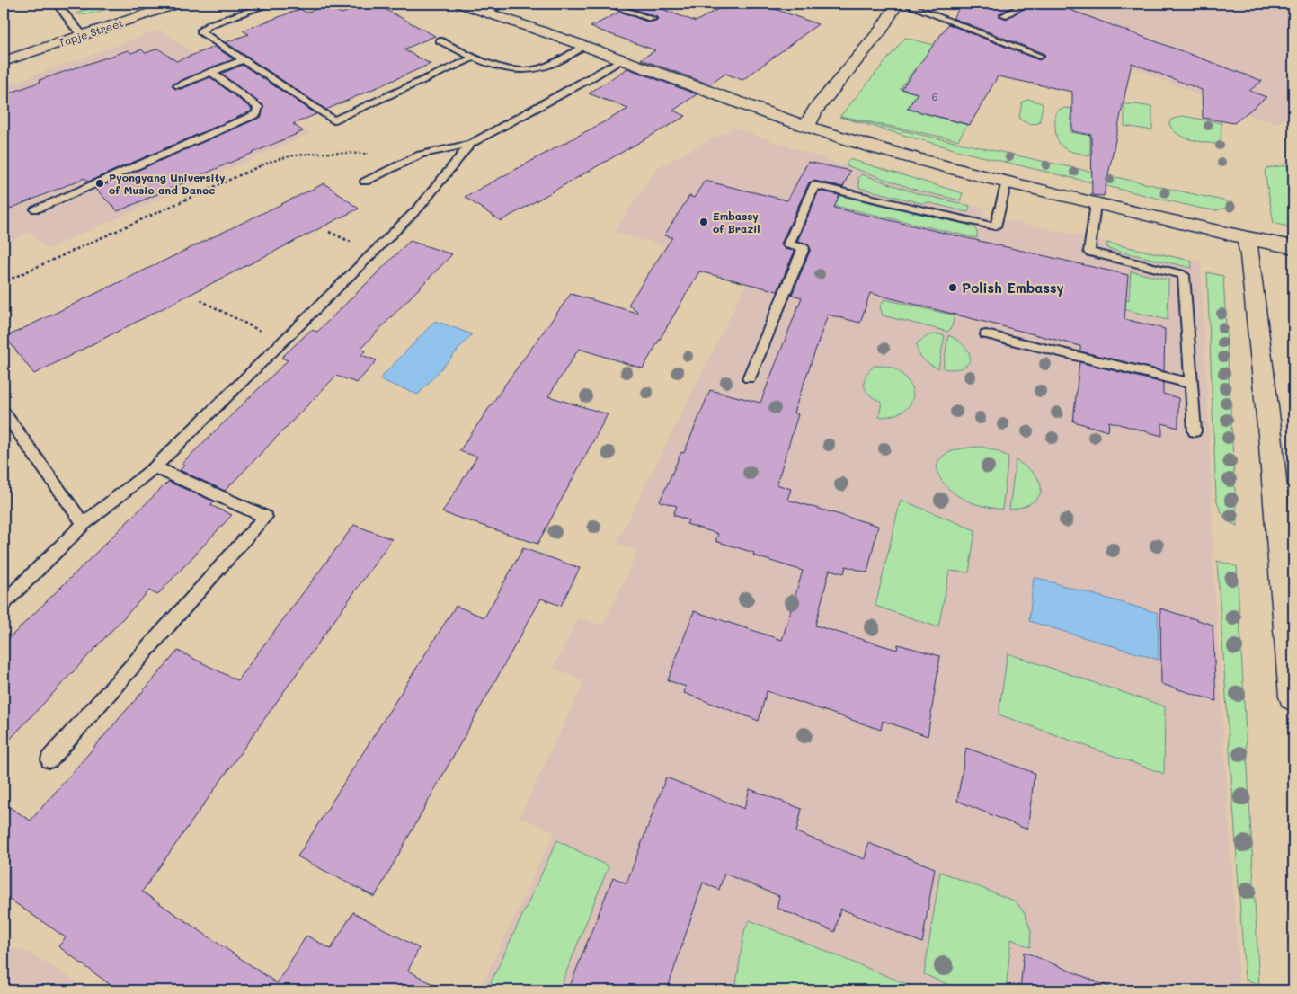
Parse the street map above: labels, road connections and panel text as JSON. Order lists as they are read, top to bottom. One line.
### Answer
{"streets":{"street":["Tapje Street"]},"places":["Pyongyang University of Music and Dance","Embassy of Brazil","Polish Embassy"],"house_numbers":["6"]}
